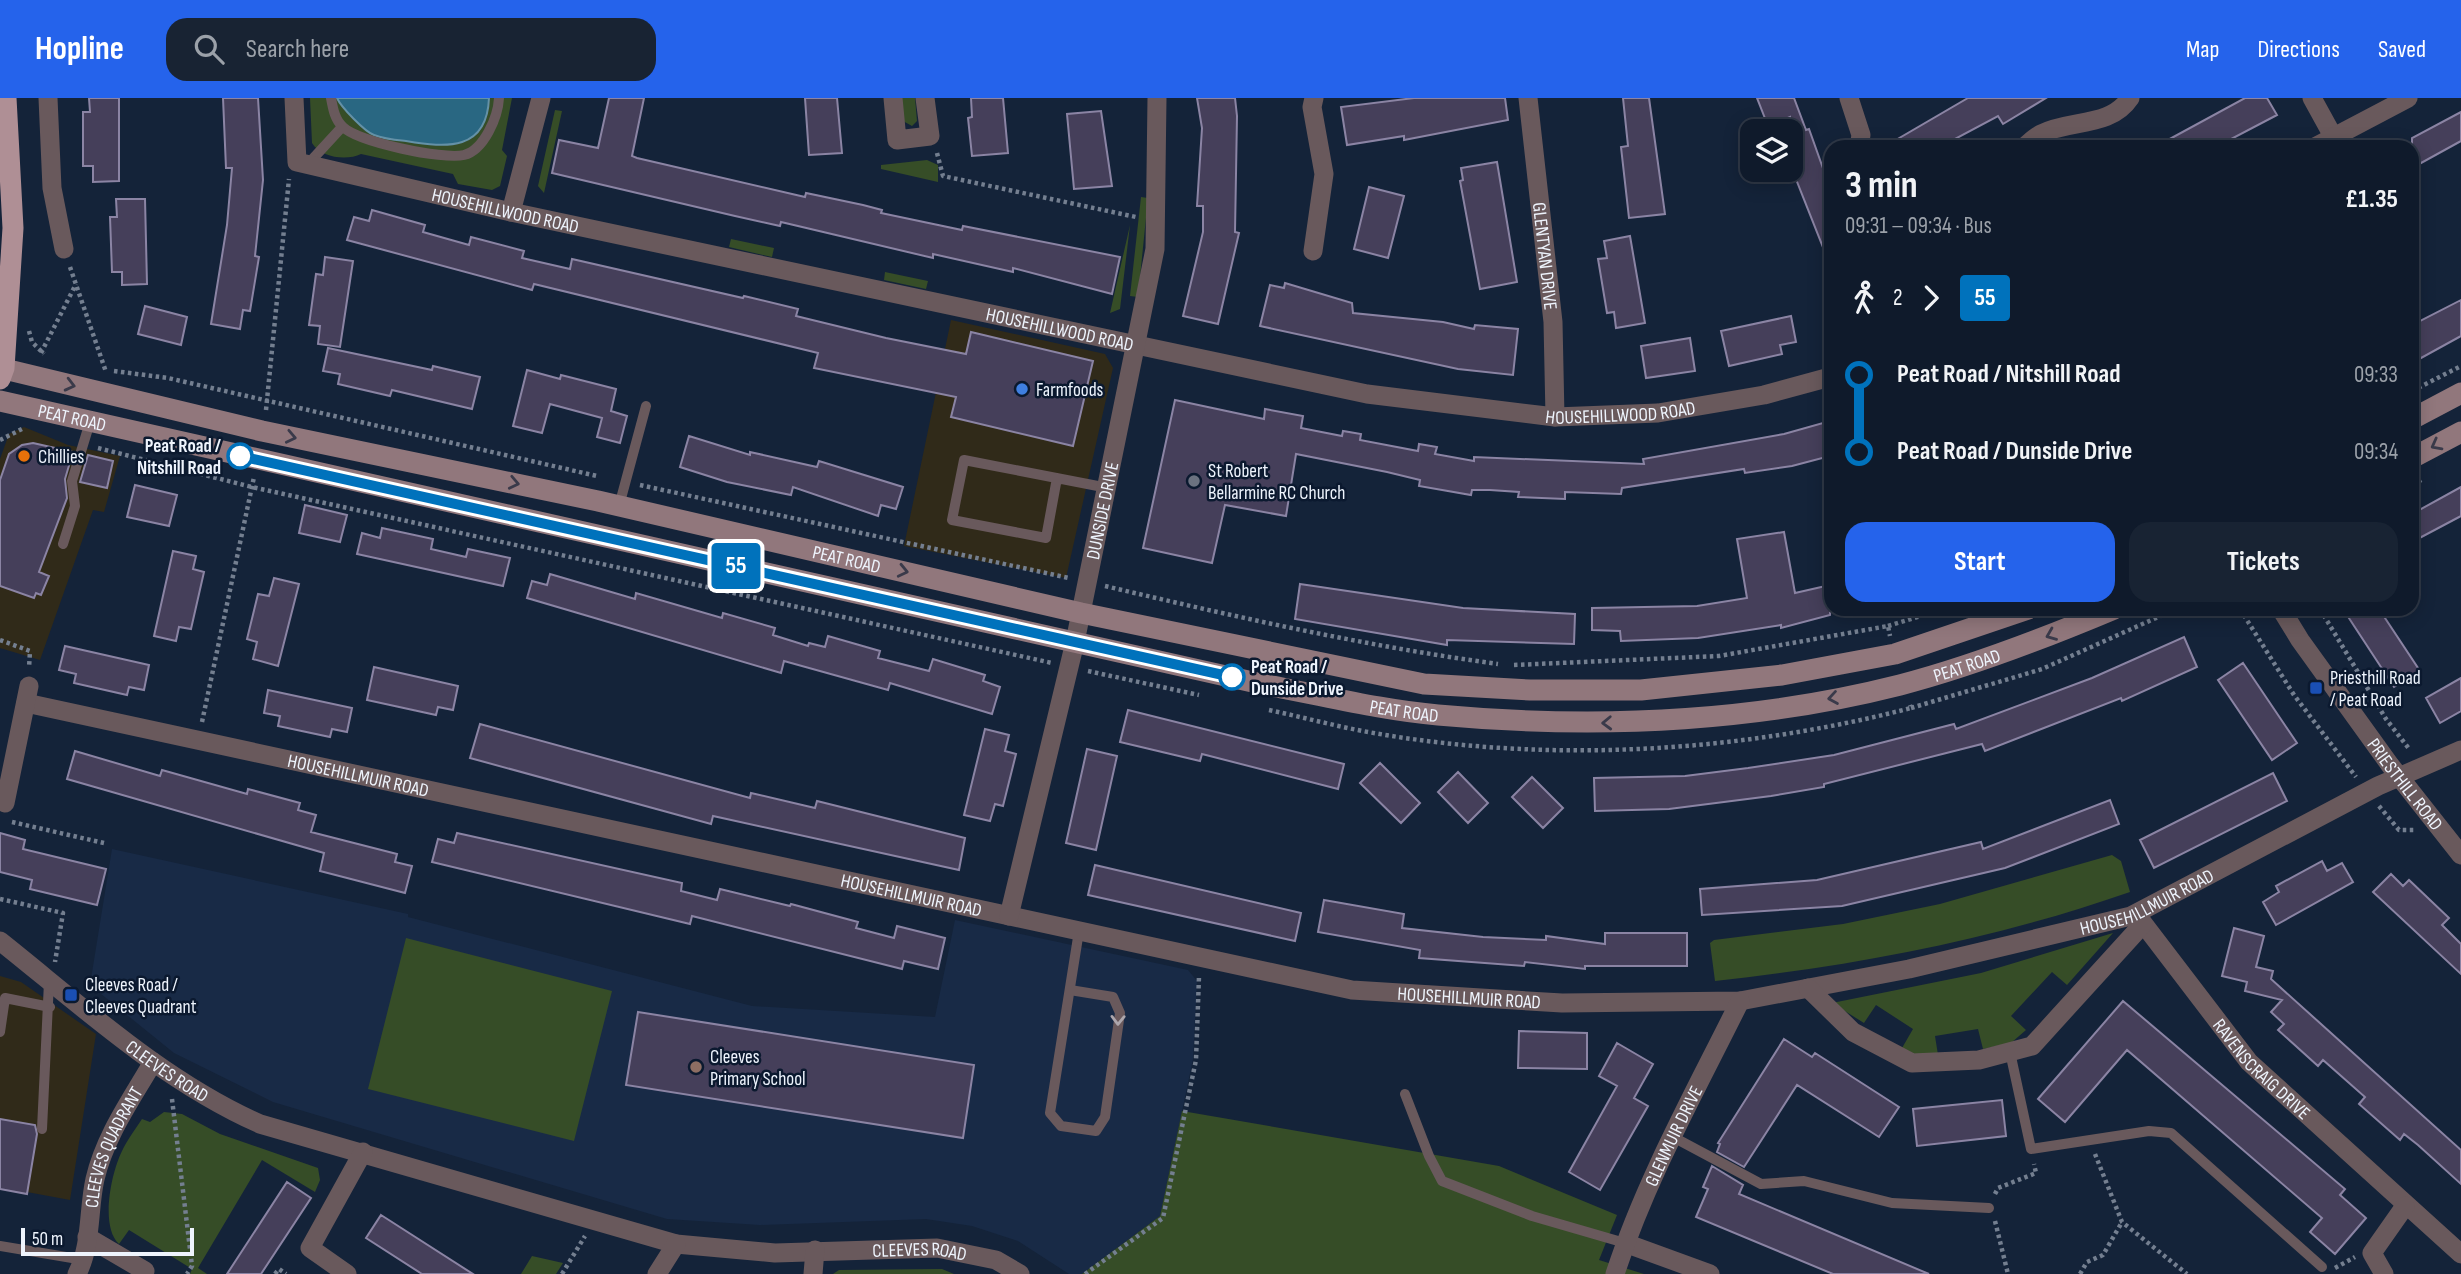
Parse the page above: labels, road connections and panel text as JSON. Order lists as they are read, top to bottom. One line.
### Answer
{"streets":{"street":["HOUSEHILLWOOD ROAD","GLENTYAN DRIVE","PEAT ROAD","DUNSIDE DRIVE","HOUSEHILLMUIR ROAD","PRIESTHILL ROAD","RAVENSCRAIG DRIVE","CLEEVES ROAD","GLENMUIR DRIVE","CLEEVES QUADRANT"]},"crossings":[["HOUSEHILLWOOD ROAD","GLENTYAN DRIVE"],["HOUSEHILLWOOD ROAD","DUNSIDE DRIVE"],["PEAT ROAD","DUNSIDE DRIVE"],["DUNSIDE DRIVE","HOUSEHILLMUIR ROAD"],["HOUSEHILLMUIR ROAD","PRIESTHILL ROAD"],["HOUSEHILLMUIR ROAD","RAVENSCRAIG DRIVE"],["HOUSEHILLMUIR ROAD","GLENMUIR DRIVE"],["CLEEVES ROAD","CLEEVES QUADRANT"]],"places":{"other":["Farmfoods","Chillies","Peat Road / Nitshill Road","St Robert Bellarmine RC Church","Peat Road / Dunside Drive","Cleeves Primary School"],"transit":["Priesthill Road / Peat Road","Cleeves Road / Cleeves Quadrant"]},"lines":["bus line 55"],"scale_bar":"50 m","page":{"header":"Hopline","search":"Search here","nav":["Map","Directions","Saved"],"on_map":"55","heading":["3 min","09:31 – 09:34 · Bus","£1.35"],"legs":["2","55"],"list":[{"name":"Peat Road / Nitshill Road","value":"09:33"},{"name":"Peat Road / Dunside Drive","value":"09:34"}],"buttons":["Start","Tickets"],"scale":"50 m"}}
